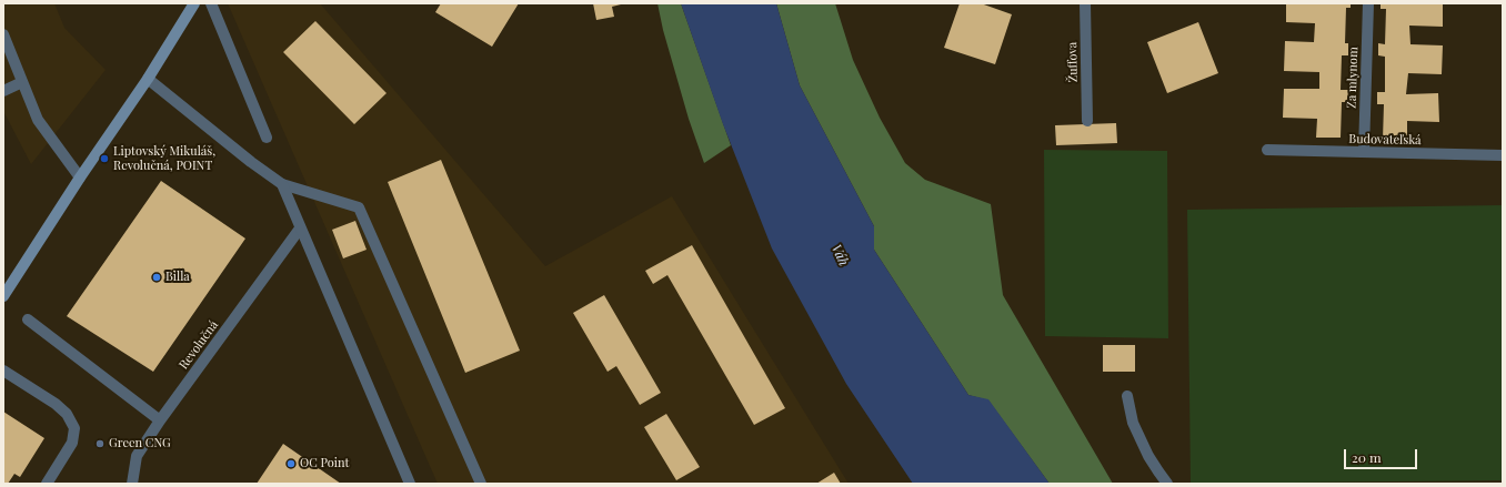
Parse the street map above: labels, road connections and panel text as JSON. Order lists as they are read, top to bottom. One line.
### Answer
{"streets":{"street":["Žuffova","Za mlynom","Budovateľská","Revolučná"]},"crossings":[["Za mlynom","Budovateľská"]],"water":["Váh"],"places":["Liptovský Mikuláš, Revolučná, POINT","Billa","Green CNG","OC Point"],"scale_bar":"20 m"}
